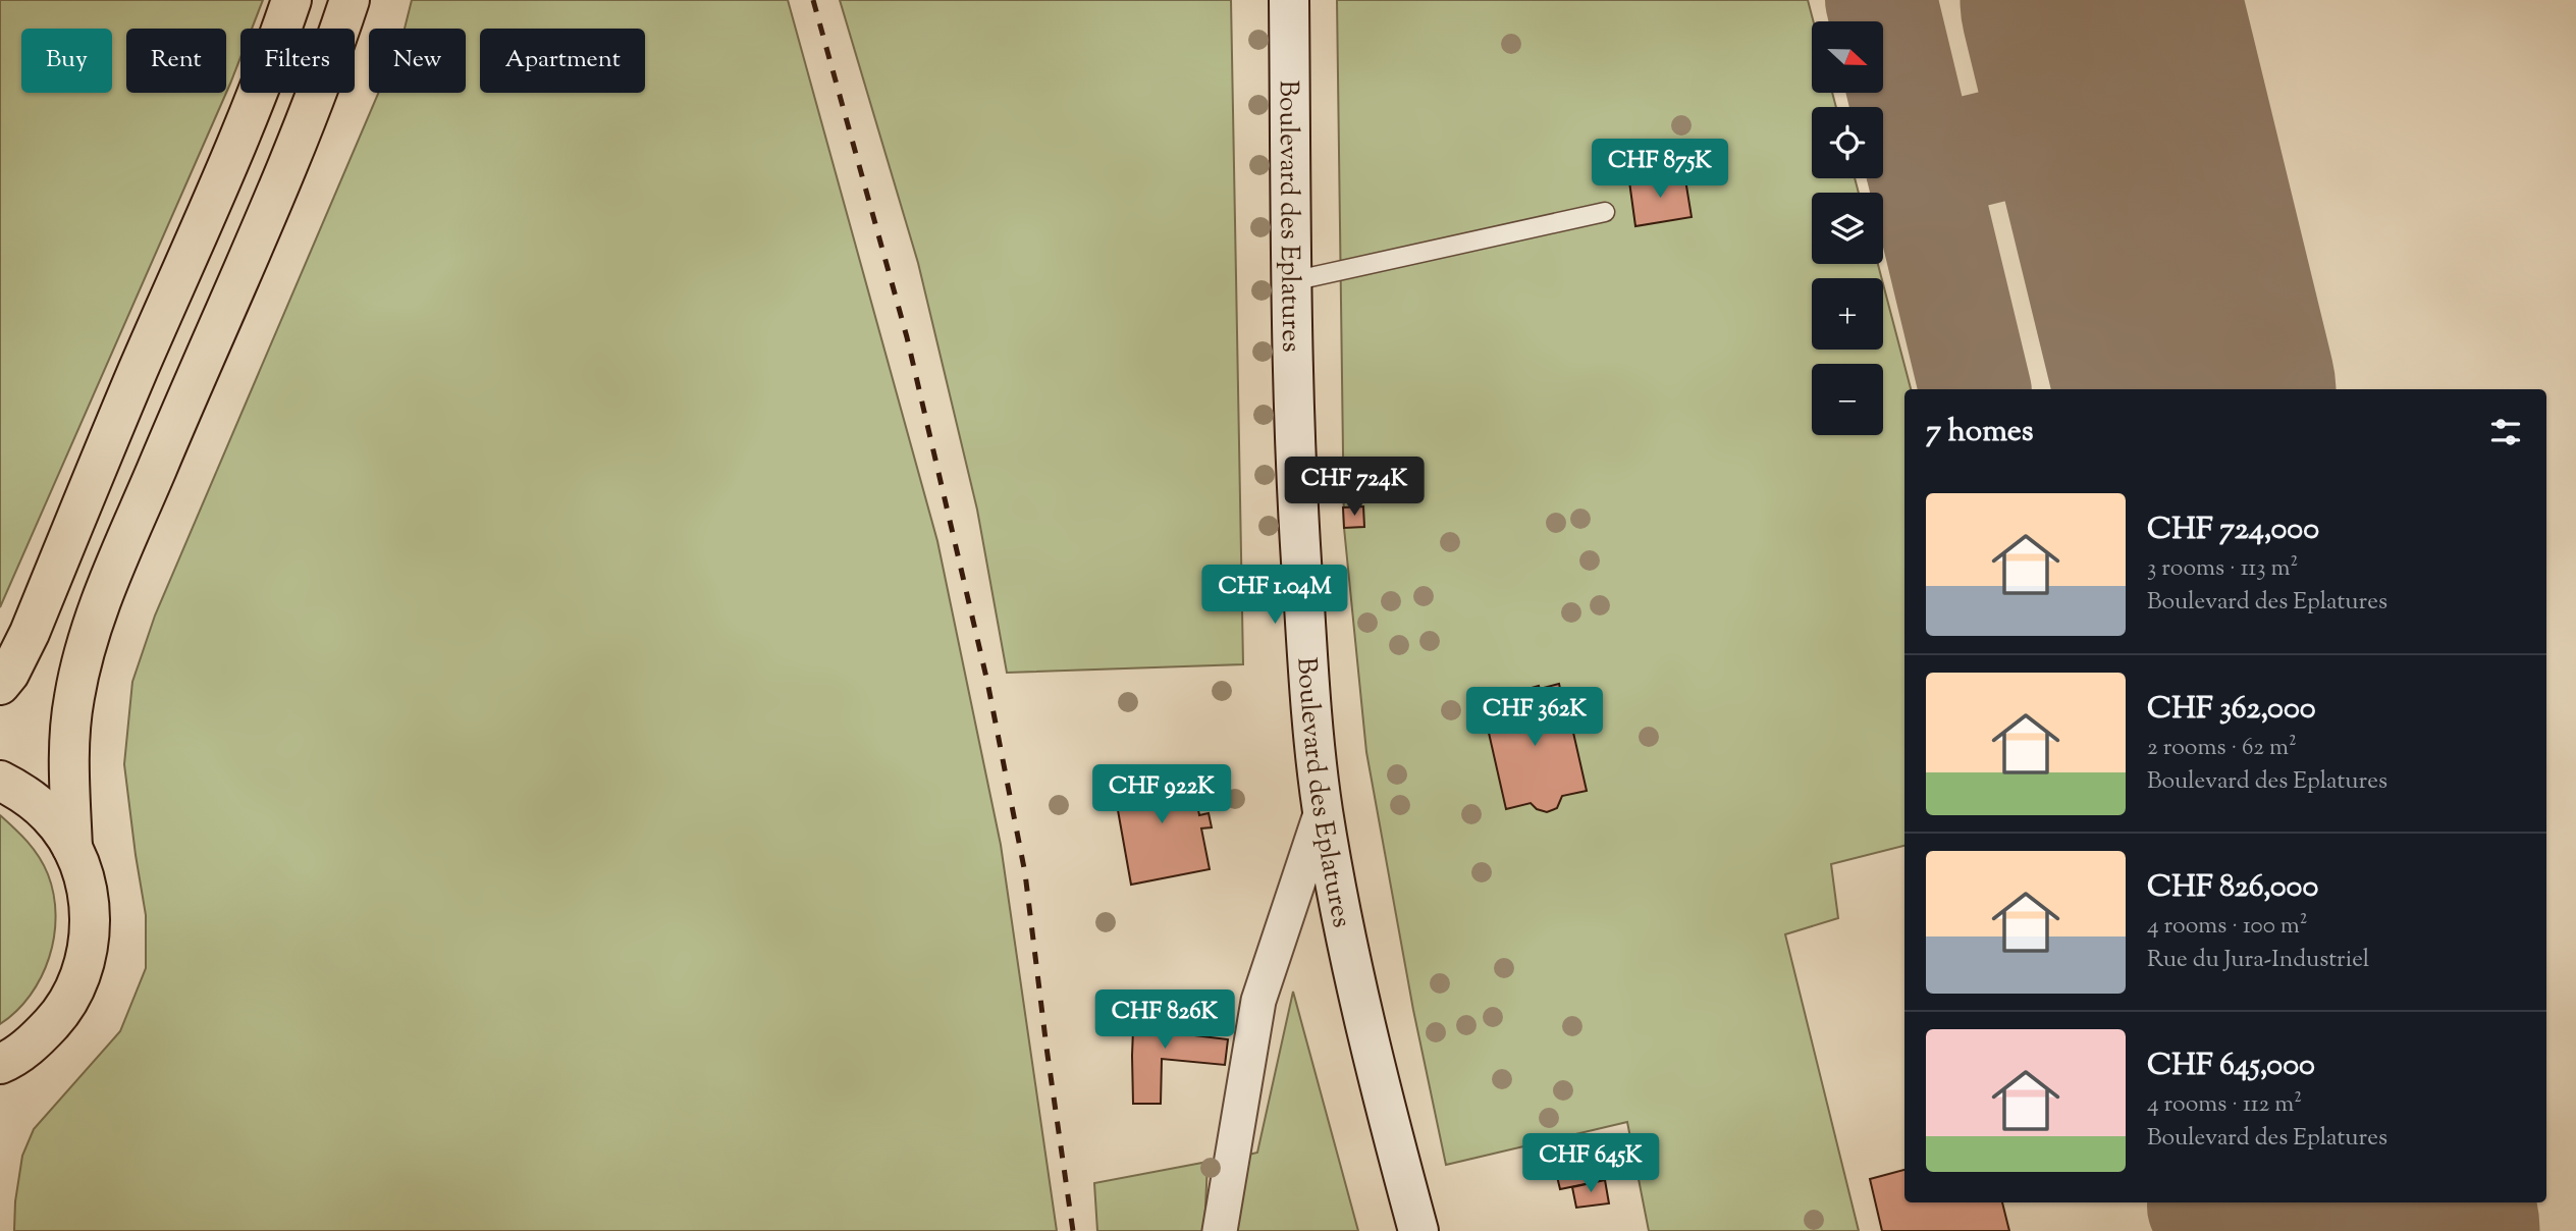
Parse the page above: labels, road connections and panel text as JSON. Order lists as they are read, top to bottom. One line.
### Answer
{"streets":{"main road":["Boulevard des Eplatures"]},"north":"right","page":{"map_buttons":["+","−"],"chip":["Buy","Rent","Filters","New","Apartment"],"price":["CHF 875K","CHF 724K","CHF 1.04M","CHF 362K","CHF 922K","CHF 826K","CHF 645K"],"heading":"7 homes","list":[{"name":"CHF 724,000","note":"3 rooms · 113 m² · Boulevard des Eplatures"},{"name":"CHF 362,000","note":"2 rooms · 62 m² · Boulevard des Eplatures"},{"name":"CHF 826,000","note":"4 rooms · 100 m² · Rue du Jura-Industriel"},{"name":"CHF 645,000","note":"4 rooms · 112 m² · Boulevard des Eplatures"}]}}
